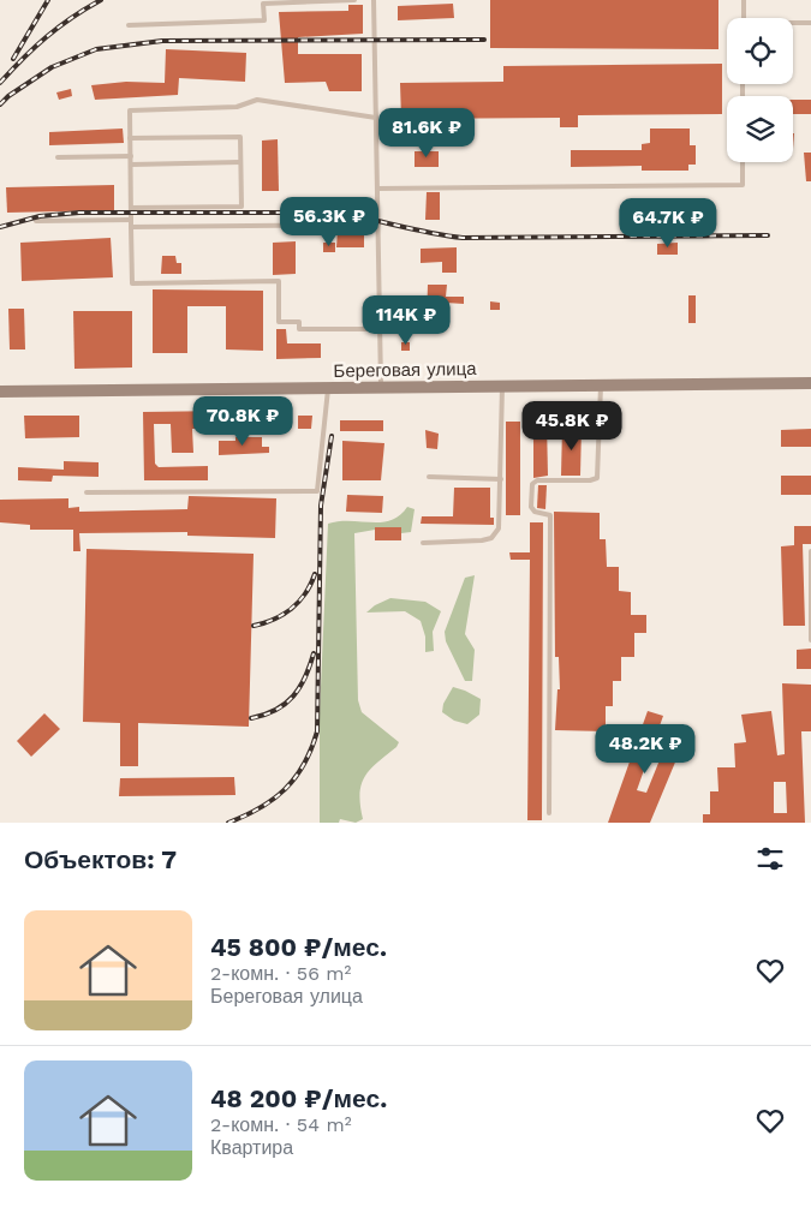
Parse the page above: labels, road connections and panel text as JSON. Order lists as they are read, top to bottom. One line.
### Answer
{"streets":{"street":["Береговая улица"]},"page":{"price":["81.6K ₽","56.3K ₽","64.7K ₽","114K ₽","70.8K ₽","45.8K ₽","48.2K ₽"],"heading":"Объектов: 7","list":[{"name":"45 800 ₽/мес.","note":"2-комн. · 56 m² · Береговая улица"},{"name":"48 200 ₽/мес.","note":"2-комн. · 54 m² · Квартира"}]}}
